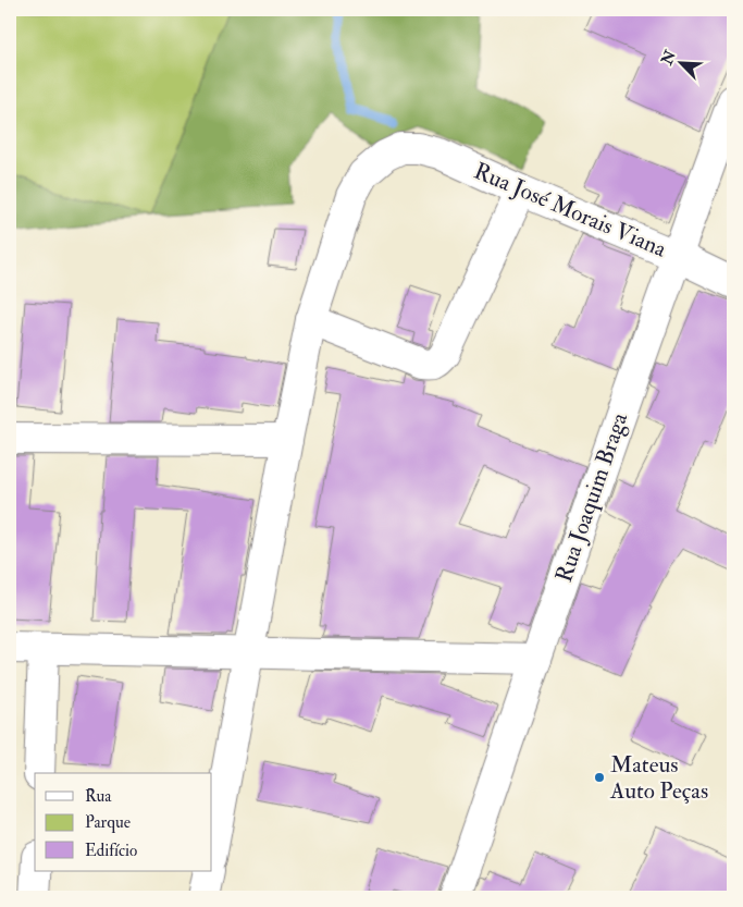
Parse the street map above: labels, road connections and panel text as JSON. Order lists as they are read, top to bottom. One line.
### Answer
{"streets":{"street":["Rua José Morais Viana","Rua Joaquim Braga"]},"crossings":[["Rua José Morais Viana","Rua Joaquim Braga"]],"places":["Mateus Auto Peças"],"legend":["Rua","Parque","Edifício"],"north":"top left"}
